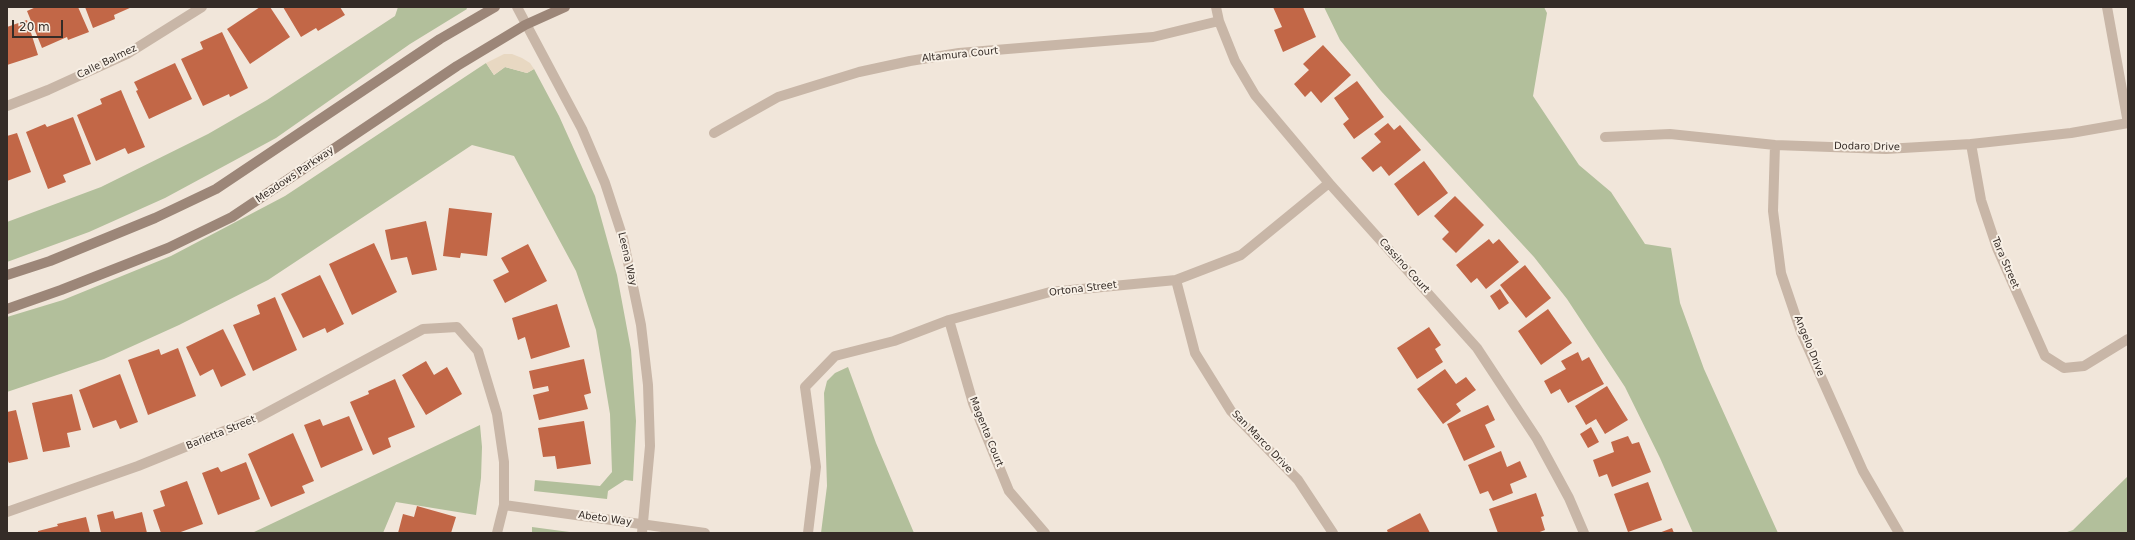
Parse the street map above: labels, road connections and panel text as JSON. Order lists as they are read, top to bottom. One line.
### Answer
{"streets":{"main road":["Meadows Parkway"],"street":["Altamura Court","Calle Balmez","Dodaro Drive","Leena Way","Tara Street","Cassino Court","Ortona Street","Angelo Drive","Magenta Court","Barletta Street","San Marco Drive","Abeto Way"]},"crossings":[["Altamura Court","Cassino Court"],["Dodaro Drive","Tara Street"],["Dodaro Drive","Angelo Drive"],["Meadows Parkway","Leena Way"],["Leena Way","Abeto Way"],["Cassino Court","Ortona Street"],["Ortona Street","Magenta Court"],["Ortona Street","San Marco Drive"],["Barletta Street","Abeto Way"]],"scale_bar":"20 m"}
